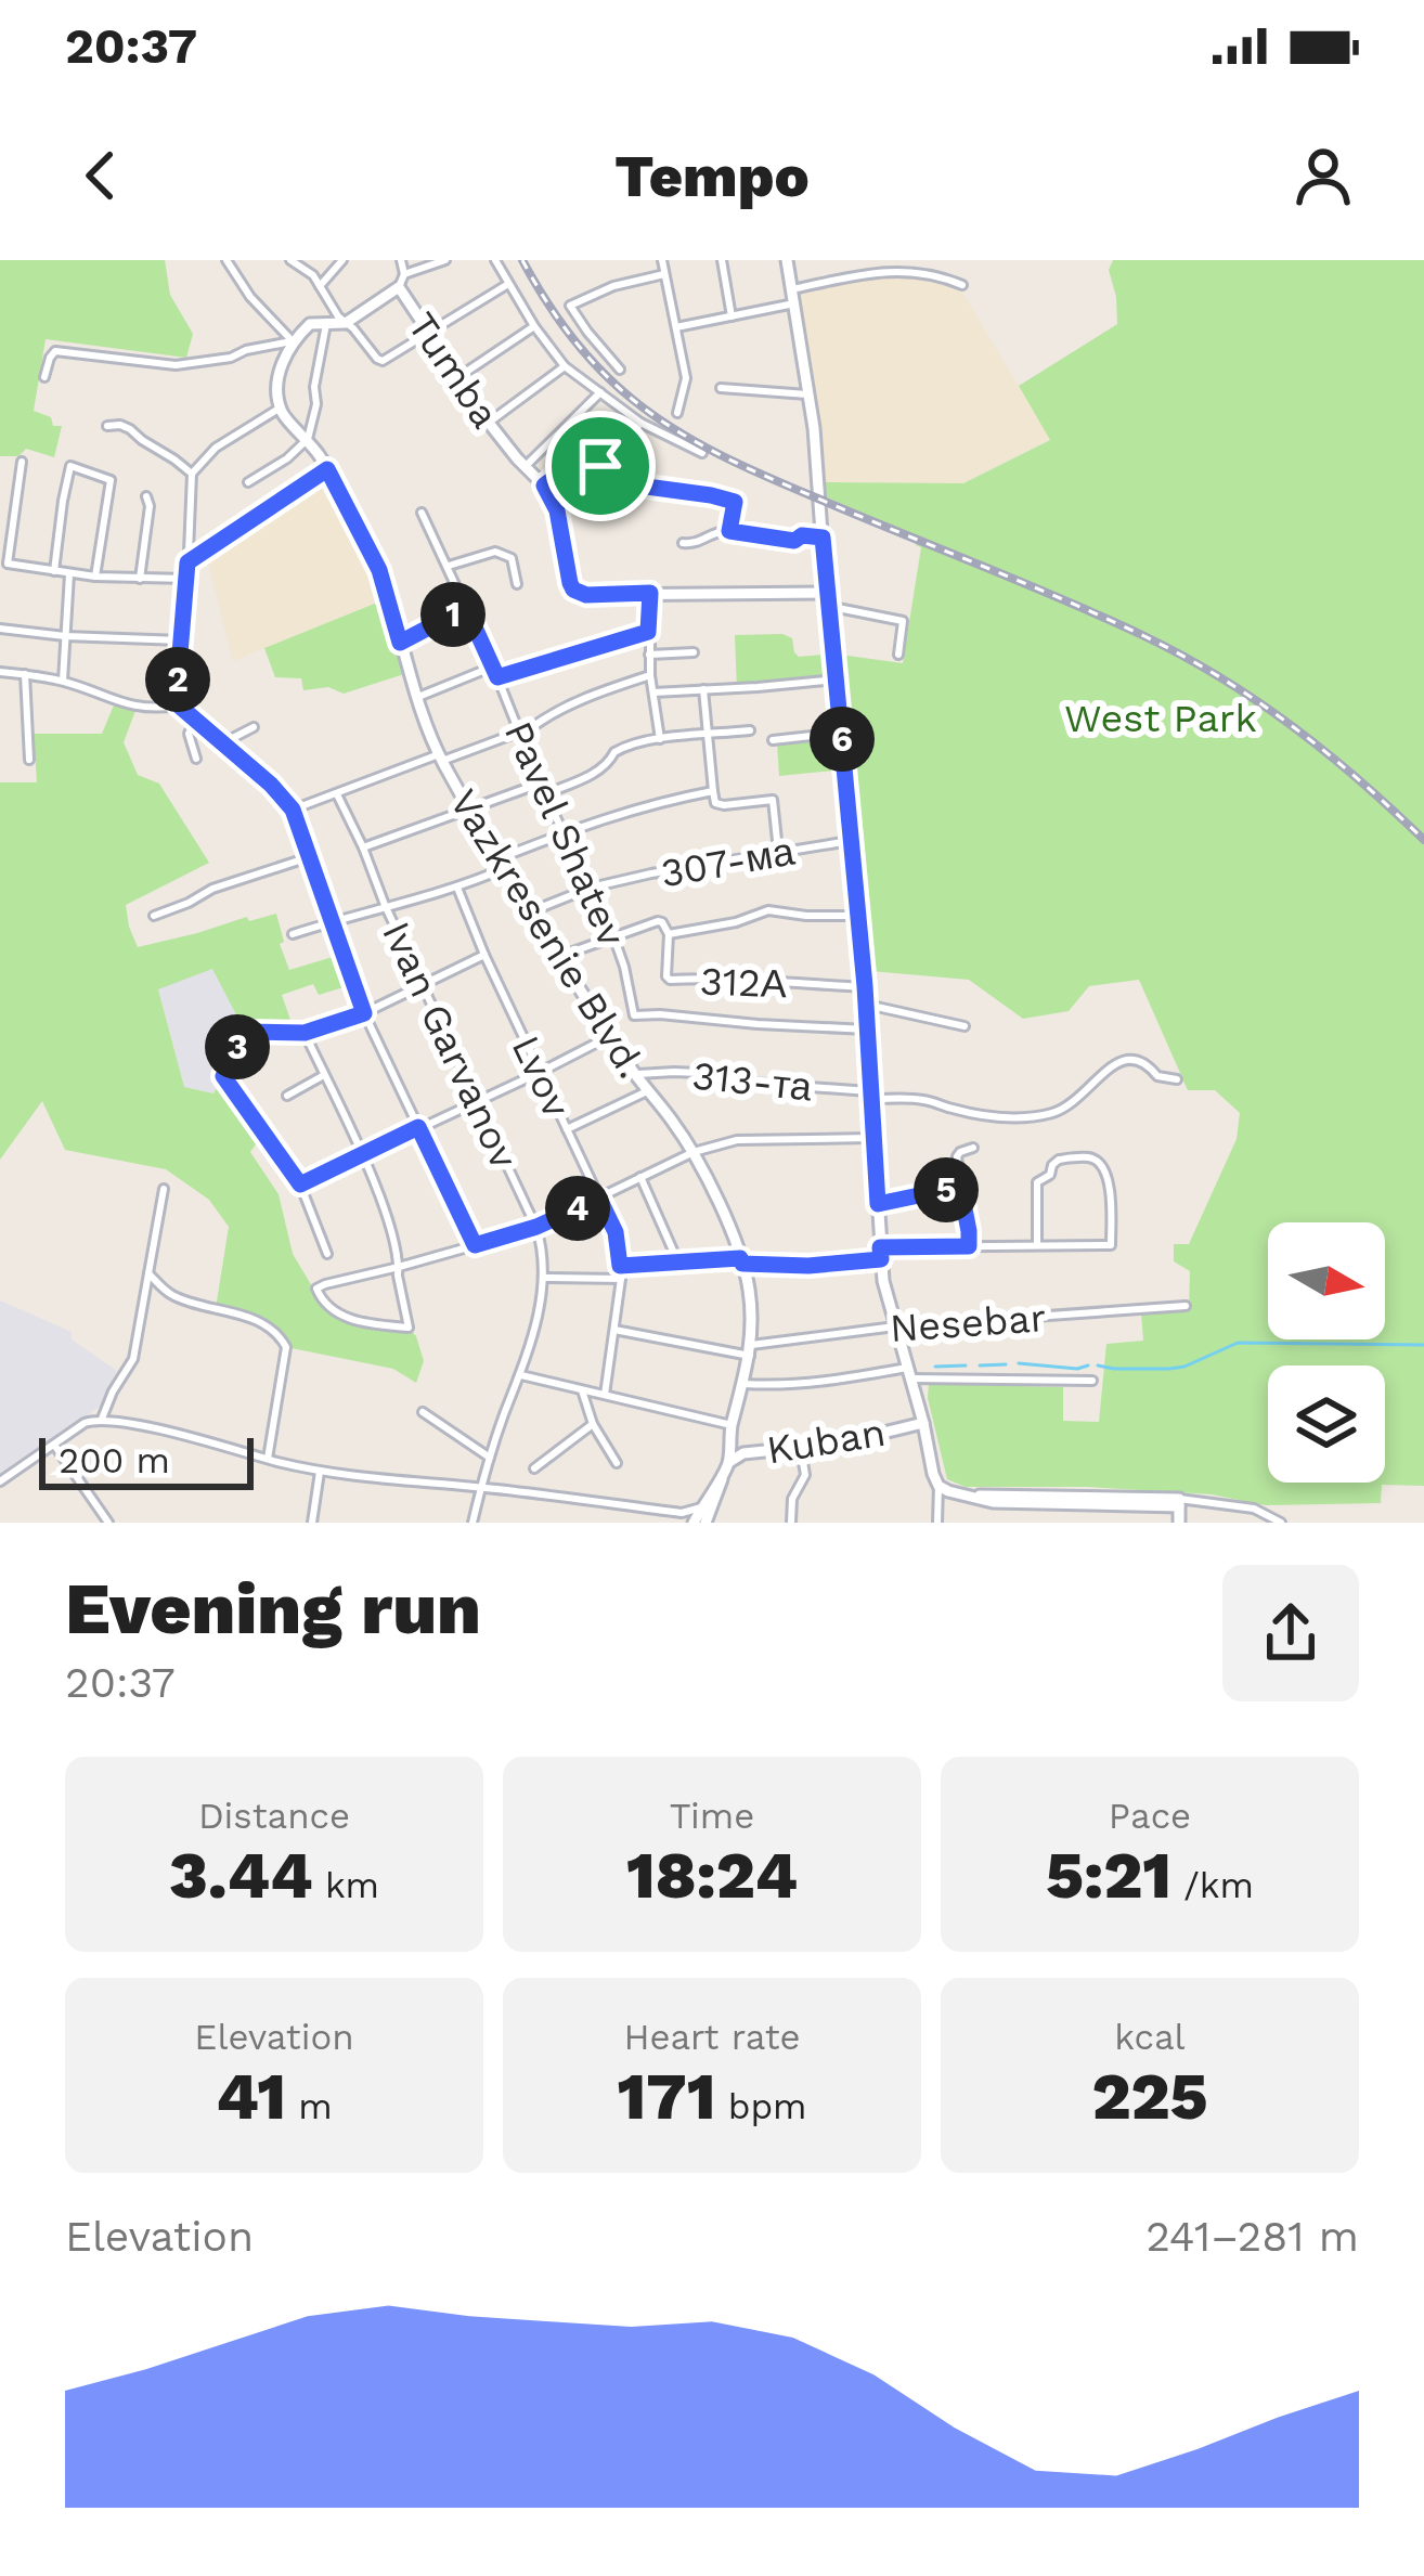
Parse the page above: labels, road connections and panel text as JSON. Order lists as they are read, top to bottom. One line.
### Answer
{"streets":{"street":["Tumba","Pavel Shatev","307-ма","Vazkresenie Blvd.","312А","Ivan Garvanov","Lvov","313-та","Nesebar","Kuban"]},"crossings":[["Pavel Shatev","307-ма"],["307-ма","Vazkresenie Blvd."],["Vazkresenie Blvd.","313-та"],["Vazkresenie Blvd.","Nesebar"],["Vazkresenie Blvd.","Kuban"],["Lvov","Nesebar"]],"parks":["West Park"],"scale_bar":"200 m","north":"right","page":{"status":"20:37","header":"Tempo","pins":["1","2","6","3","5","4"],"scale":"200 m","heading":["Evening run","20:37"],"stats":[["Distance","3.44 km"],["Time","18:24"],["Pace","5:21 /km"],["Elevation","41 m"],["Heart rate","171 bpm"],["kcal","225"]],"chart":["Elevation","241–281 m"]}}
